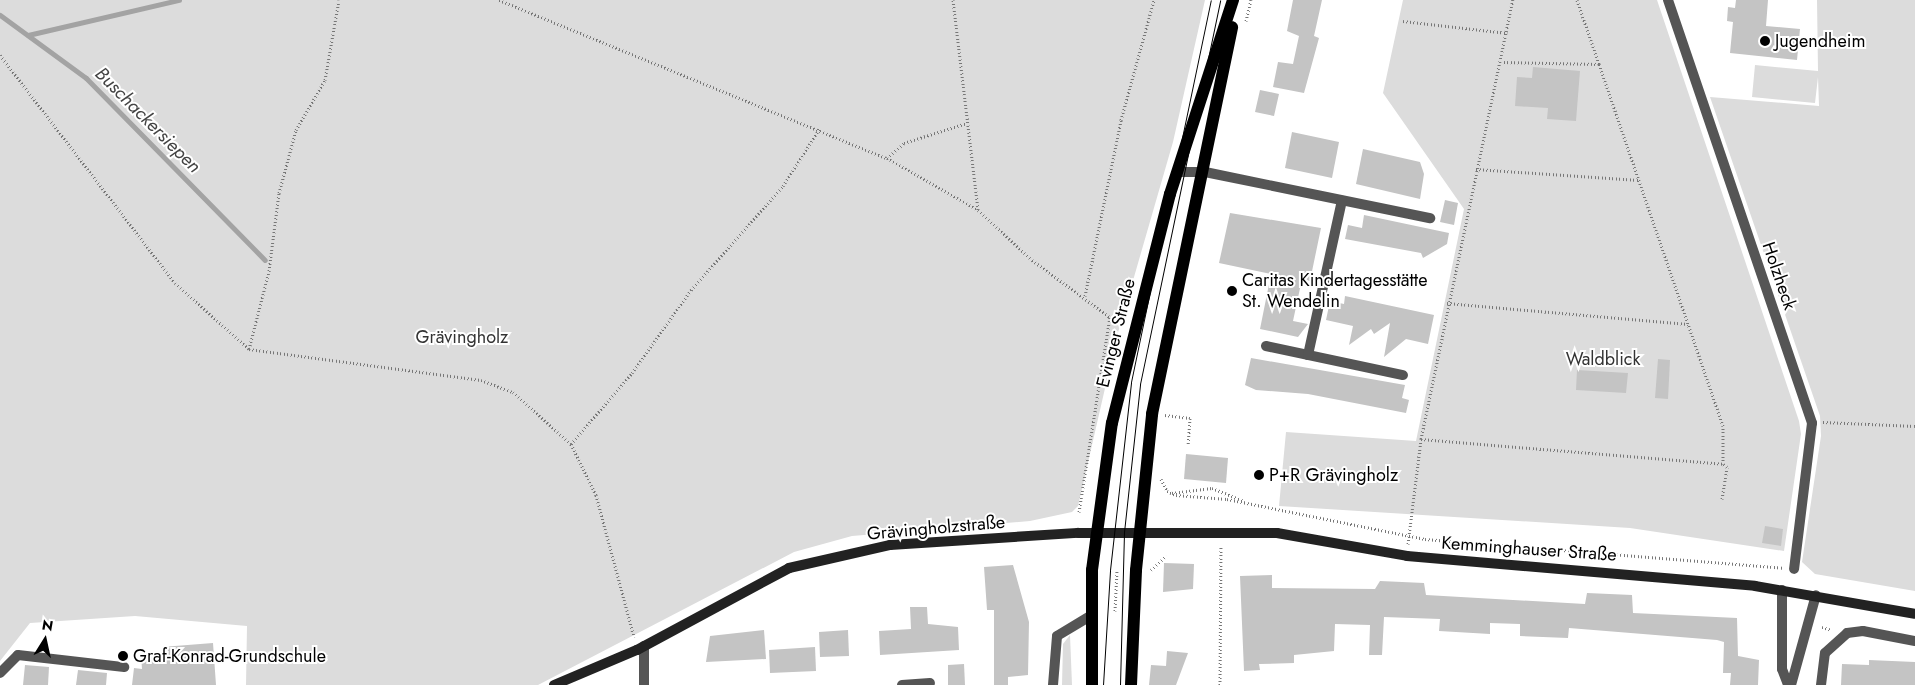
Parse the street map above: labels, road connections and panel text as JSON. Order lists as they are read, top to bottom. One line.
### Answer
{"streets":{"main road":["Evinger Straße","Grävingholzstraße","Kemminghauser Straße"],"street":["Holzheck"]},"crossings":[["Evinger Straße","Grävingholzstraße"],["Grävingholzstraße","Kemminghauser Straße"]],"water":["Buschackersiepen"],"parks":["Grävingholz","Waldblick"],"places":["Jugendheim","Caritas Kindertagesstätte St. Wendelin","P+R Grävingholz","Graf-Konrad-Grundschule"],"north":"top"}
